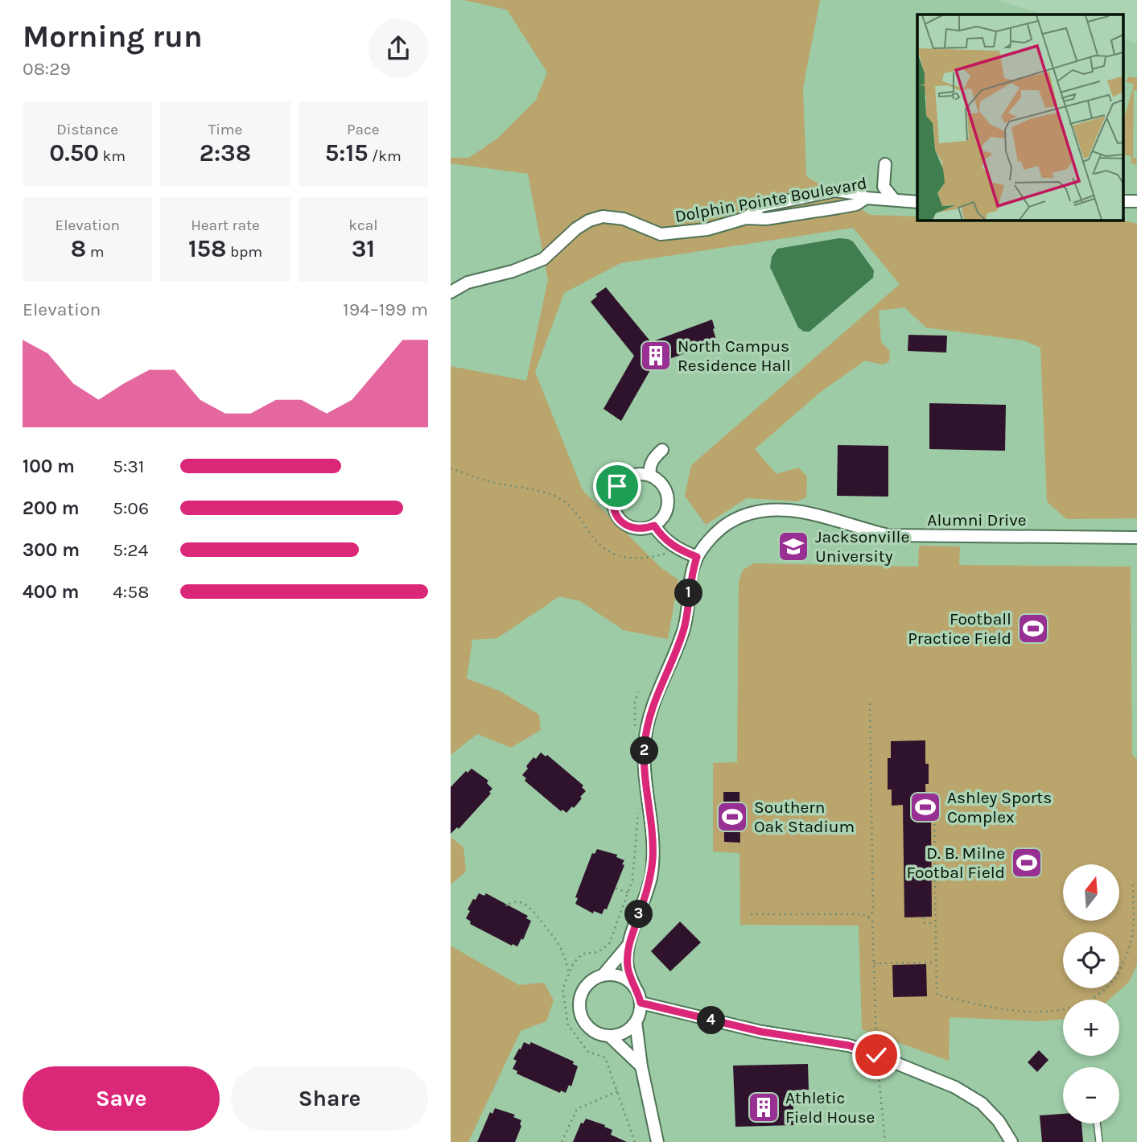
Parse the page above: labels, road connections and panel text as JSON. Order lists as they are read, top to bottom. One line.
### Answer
{"streets":{"street":["Dolphin Pointe Boulevard","Alumni Drive"]},"places":{"building":["North Campus Residence Hall","Athletic Field House"],"school or university":["Jacksonville University"],"sports":["Football Practice Field","Ashley Sports Complex","Southern Oak Stadium","D. B. Milne Footbal Field"]},"north":"top","page":{"heading":["Morning run","08:29"],"stats":[["Distance","0.50 km"],["Time","2:38"],["Pace","5:15 /km"],["Elevation","8 m"],["Heart rate","158 bpm"],["kcal","31"]],"chart":["Elevation","194–199 m"],"list":[{"name":"100 m","note":"5:31"},{"name":"200 m","note":"5:06"},{"name":"300 m","note":"5:24"},{"name":"400 m","note":"4:58"}],"pins":["1","2","3","4"],"map_buttons":["+","−"],"buttons":["Save","Share"]}}
